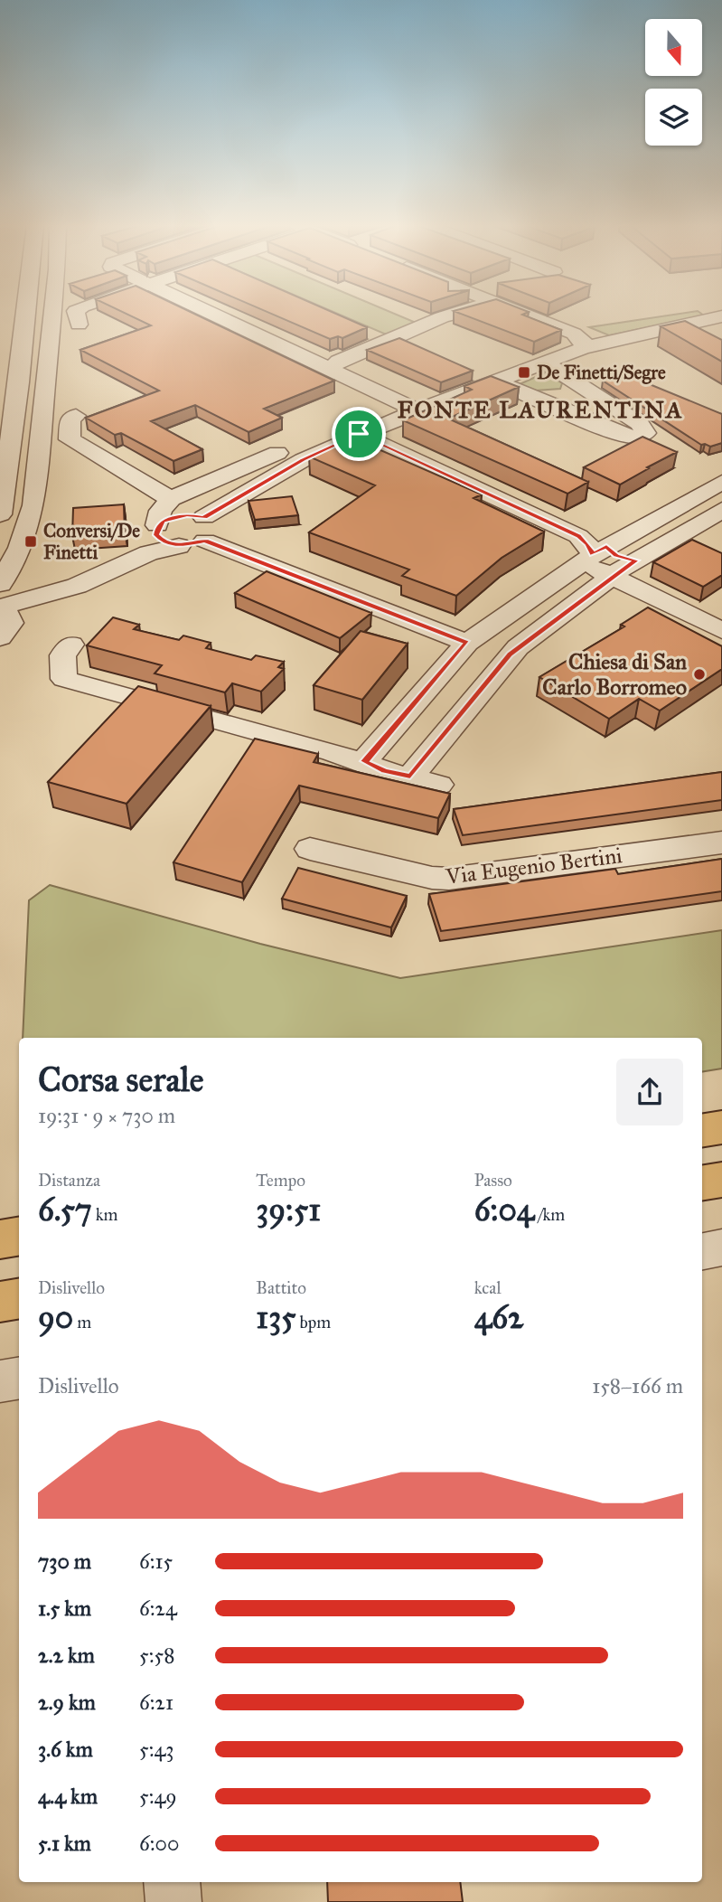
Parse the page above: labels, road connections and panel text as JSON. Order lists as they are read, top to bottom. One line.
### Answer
{"streets":{"street":["Via Eugenio Bertini"]},"districts":["FONTE LAURENTINA"],"places":{"transit":["De Finetti/Segre","Conversi/De Finetti"],"other":["Chiesa di San Carlo Borromeo"]},"north":"bottom","page":{"heading":["Corsa serale","19:31 · 9 × 730 m"],"stats":[["Distanza","6.57 km"],["Tempo","39:51"],["Passo","6:04 /km"],["Dislivello","90 m"],["Battito","135 bpm"],["kcal","462"]],"chart":["Dislivello","158–166 m"],"list":[{"name":"730 m","note":"6:15"},{"name":"1.5 km","note":"6:24"},{"name":"2.2 km","note":"5:58"},{"name":"2.9 km","note":"6:21"},{"name":"3.6 km","note":"5:43"},{"name":"4.4 km","note":"5:49"},{"name":"5.1 km","note":"6:00"}]}}
